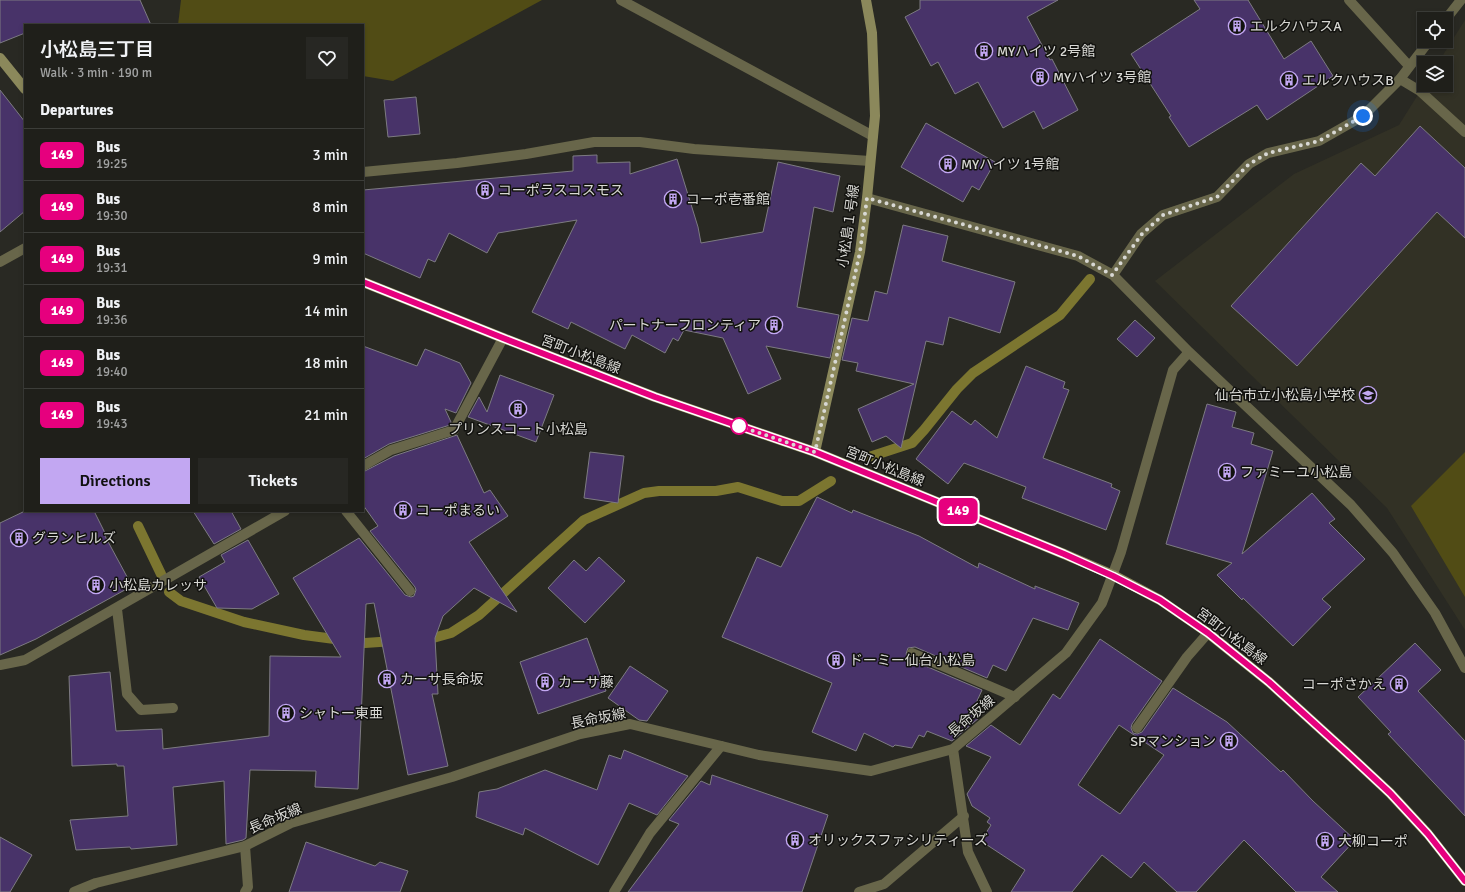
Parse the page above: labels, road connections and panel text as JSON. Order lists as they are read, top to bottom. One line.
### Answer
{"streets":{"street":["小松島１号線","宮町小松島線","長命坂線"]},"crossings":[["小松島１号線","宮町小松島線"],["宮町小松島線","長命坂線"]],"places":{"building":["エルクハウスA","MYハイツ 2号館","MYハイツ 3号館","エルクハウスB","MYハイツ 1号館","コーポラスコスモス","コーポ壱番館","パートナーフロンティア","プリンスコート小松島","ファミーユ小松島","コーポまるい","グランヒルズ","小松島カレッサ","ドーミー仙台小松島","カーサ長命坂","カーサ藤","コーポさかえ","シャトー東亜","SPマンション","オリックスファシリティーズ","大柳コーポ"],"school or university":["仙台市立小松島小学校"]},"lines":["bus line 149"],"page":{"on_map":"149","heading":[["小松島三丁目","Walk · 3 min · 190 m"],"Departures"],"list":[{"mark":"149","name":"Bus","note":"19:25","value":"3 min"},{"mark":"149","name":"Bus","note":"19:30","value":"8 min"},{"mark":"149","name":"Bus","note":"19:31","value":"9 min"},{"mark":"149","name":"Bus","note":"19:36","value":"14 min"},{"mark":"149","name":"Bus","note":"19:40","value":"18 min"},{"mark":"149","name":"Bus","note":"19:43","value":"21 min"}],"buttons":["Directions","Tickets"]}}
